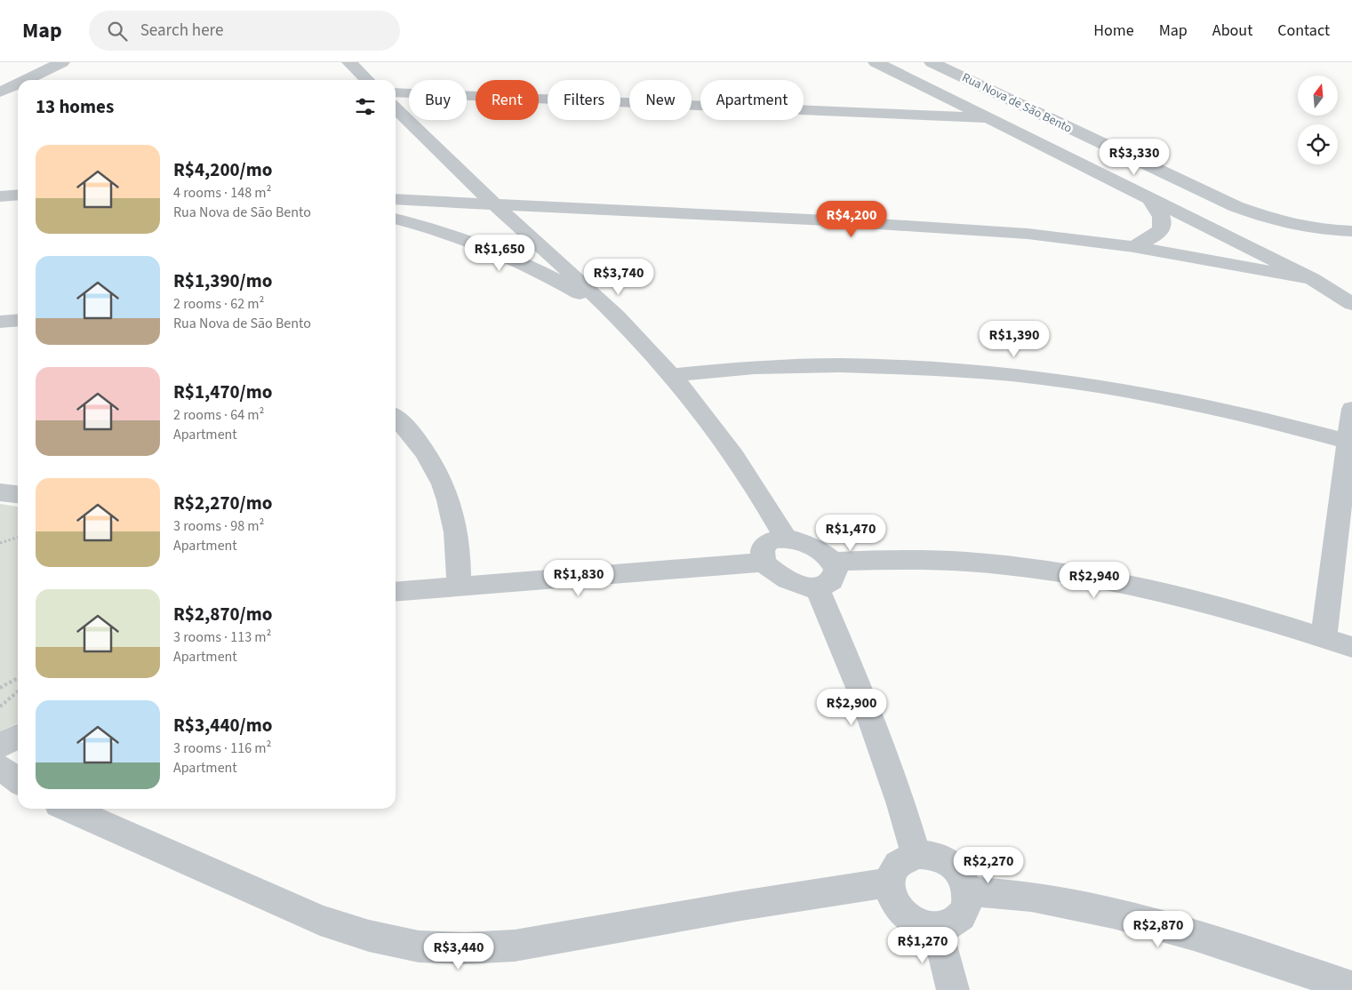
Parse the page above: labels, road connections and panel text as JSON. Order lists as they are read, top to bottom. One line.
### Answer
{"streets":{"street":["Rua Nova de São Bento"]},"north":"top","page":{"header":"Map","search":"Search here","nav":["Home","Map","About","Contact"],"chip":["Buy","Rent","Filters","New","Apartment"],"heading":"13 homes","list":[{"name":"R$4,200/mo","note":"4 rooms · 148 m² · Rua Nova de São Bento"},{"name":"R$1,390/mo","note":"2 rooms · 62 m² · Rua Nova de São Bento"},{"name":"R$1,470/mo","note":"2 rooms · 64 m² · Apartment"},{"name":"R$2,270/mo","note":"3 rooms · 98 m² · Apartment"},{"name":"R$2,870/mo","note":"3 rooms · 113 m² · Apartment"},{"name":"R$3,440/mo","note":"3 rooms · 116 m² · Apartment"}],"price":["R$3,330","R$4,200","R$1,650","R$3,740","R$1,390","R$1,470","R$1,830","R$2,940","R$2,900","R$2,270","R$2,870","R$1,270","R$3,440"]}}
